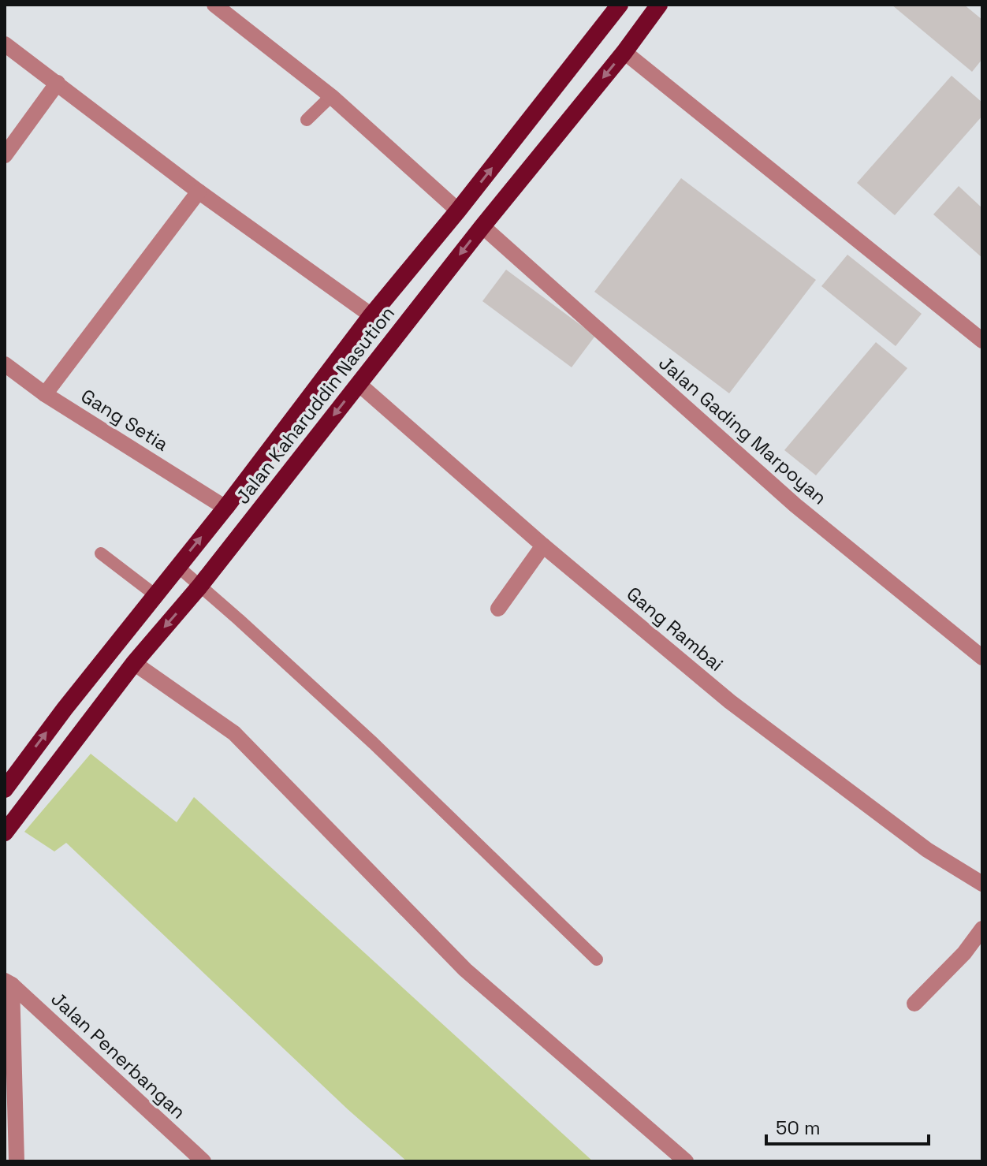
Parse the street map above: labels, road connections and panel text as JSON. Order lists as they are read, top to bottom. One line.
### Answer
{"streets":{"highway":["Jalan Kaharuddin Nasution"],"street":["Gang Setia","Jalan Gading Marpoyan","Gang Rambai","Jalan Penerbangan"]},"crossings":[["Jalan Kaharuddin Nasution","Gang Setia"],["Jalan Kaharuddin Nasution","Jalan Gading Marpoyan"],["Jalan Kaharuddin Nasution","Gang Rambai"]],"scale_bar":"50 m"}
